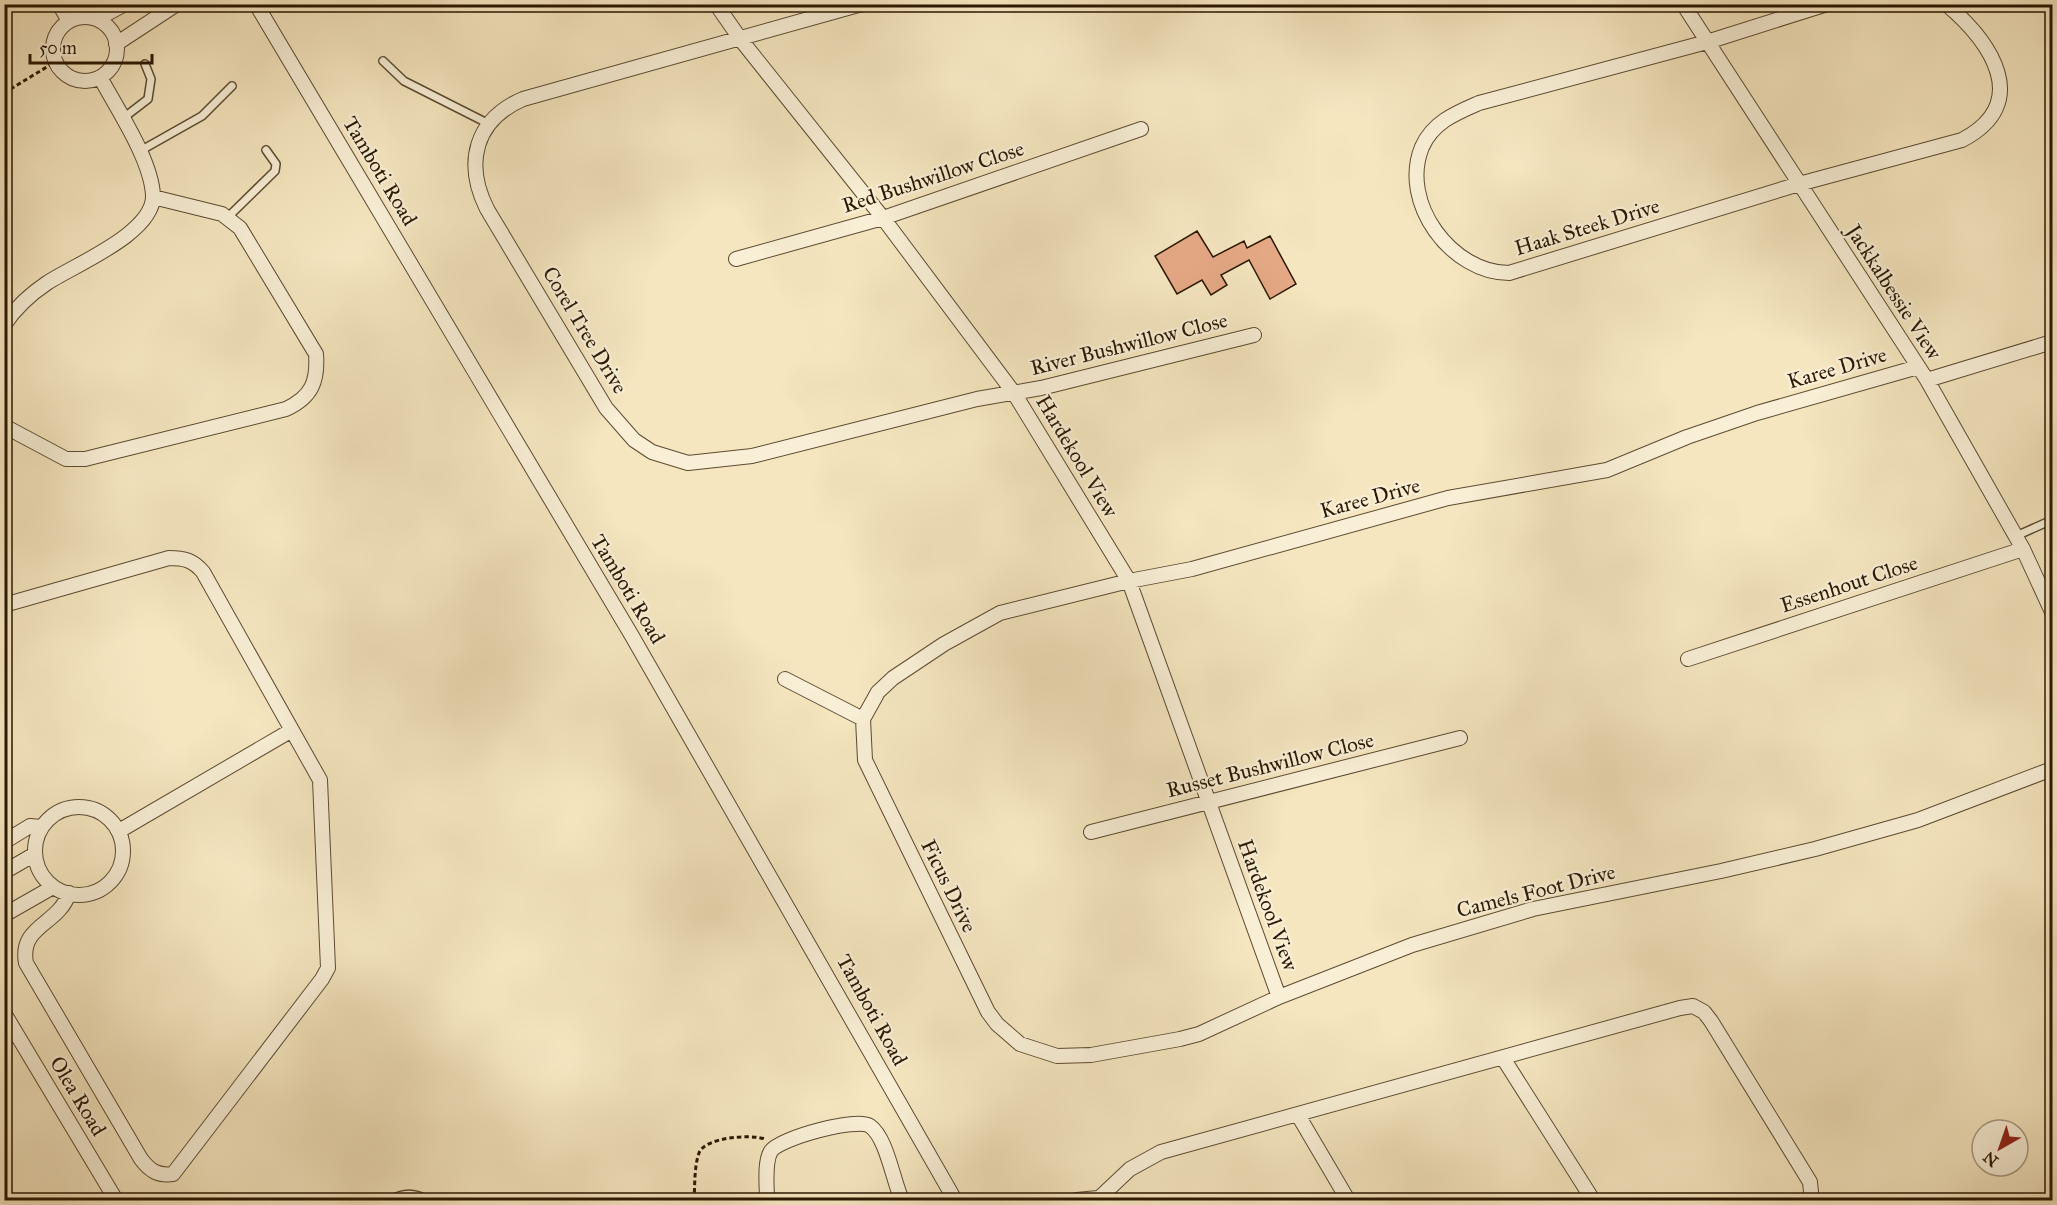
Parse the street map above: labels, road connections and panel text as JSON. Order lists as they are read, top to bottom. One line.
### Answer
{"streets":{"street":["Tamboti Road","Red Bushwillow Close","Haak Steek Drive","Jackkalbessie View","Corel Tree Drive","River Bushwillow Close","Karee Drive","Hardekool View","Essenhout Close","Russet Bushwillow Close","Ficus Drive","Camels Foot Drive","Olea Road"]},"crossings":[["Red Bushwillow Close","Hardekool View"],["Haak Steek Drive","Jackkalbessie View"],["Jackkalbessie View","Karee Drive"],["Jackkalbessie View","Essenhout Close"],["Corel Tree Drive","River Bushwillow Close"],["Corel Tree Drive","Hardekool View"],["River Bushwillow Close","Hardekool View"],["Karee Drive","Hardekool View"],["Karee Drive","Ficus Drive"],["Hardekool View","Russet Bushwillow Close"],["Hardekool View","Camels Foot Drive"],["Ficus Drive","Camels Foot Drive"]],"scale_bar":"50 m","north":"bottom left"}
